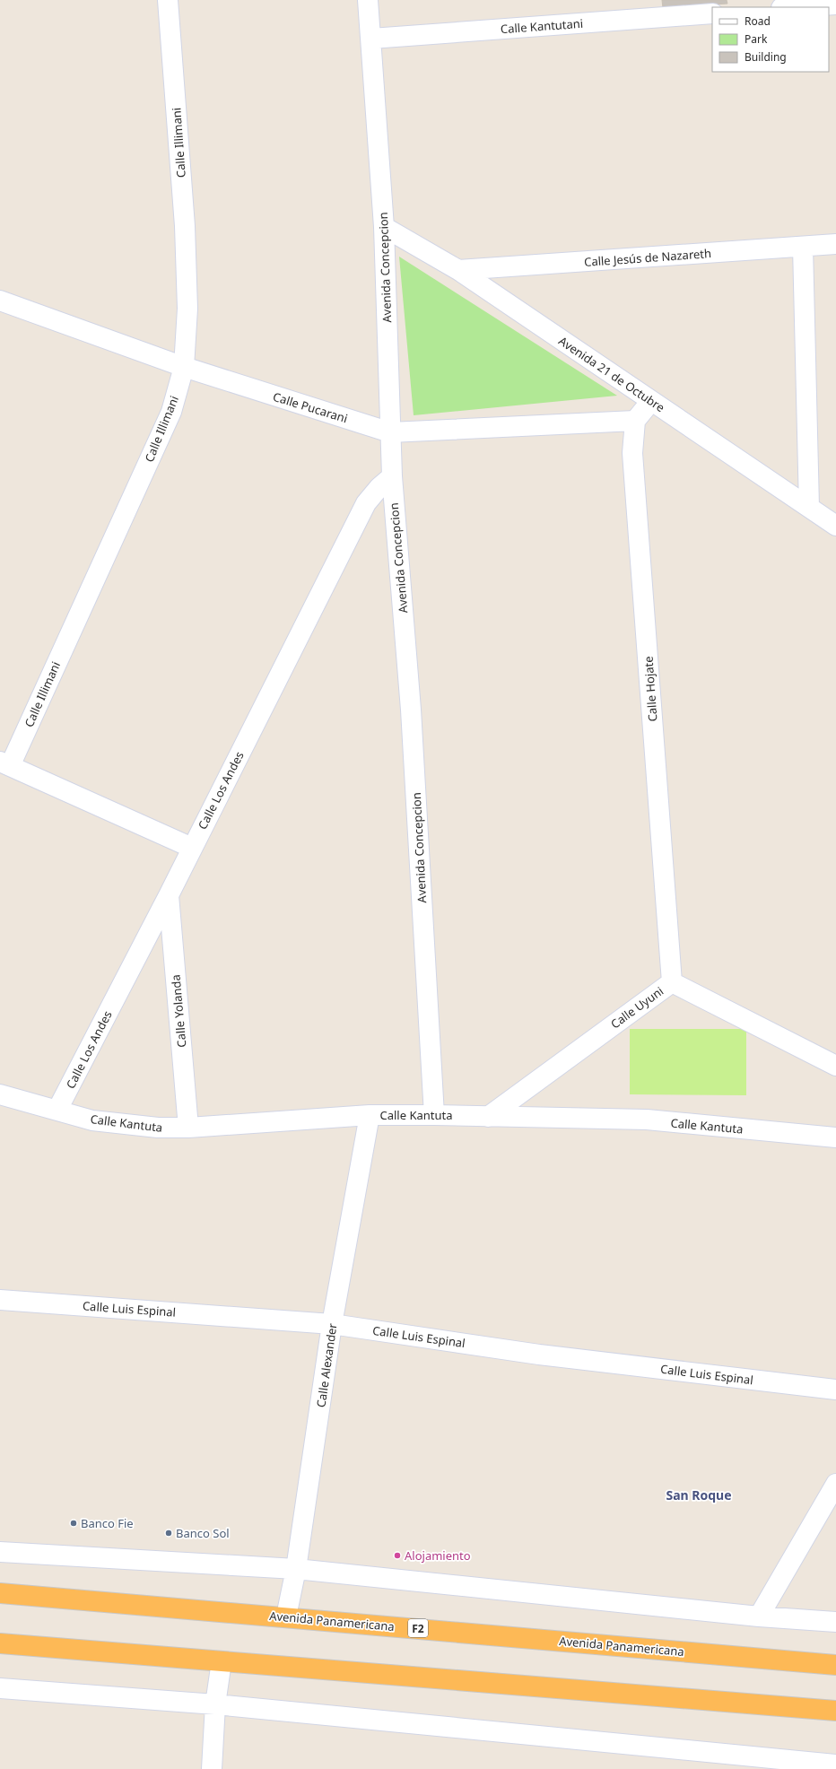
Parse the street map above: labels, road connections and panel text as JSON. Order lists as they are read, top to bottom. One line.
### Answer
{"streets":{"highway":["Avenida Panamericana","F2"],"street":["Calle Kantutani","Calle Illimani","Calle Jesús de Nazareth","Avenida Concepcion","Avenida 21 de Octubre","Calle Pucarani","Calle Hojate","Calle Los Andes","Calle Uyuni","Calle Yolanda","Calle Kantuta","Calle Luis Espinal","Calle Alexander"]},"crossings":[["Calle Kantutani","Avenida Concepcion"],["Calle Illimani","Calle Pucarani"],["Calle Jesús de Nazareth","Avenida 21 de Octubre"],["Avenida Concepcion","Avenida 21 de Octubre"],["Avenida Concepcion","Calle Pucarani"],["Avenida Concepcion","Calle Los Andes"],["Avenida Concepcion","Calle Kantuta"],["Calle Pucarani","Calle Hojate"],["Calle Hojate","Calle Uyuni"],["Calle Los Andes","Calle Yolanda"],["Calle Los Andes","Calle Kantuta"],["Calle Uyuni","Calle Kantuta"],["Calle Yolanda","Calle Kantuta"],["Calle Kantuta","Calle Alexander"],["Calle Luis Espinal","Calle Alexander"],["Calle Alexander","Avenida Panamericana"]],"districts":["San Roque"],"places":["Banco Fie","Banco Sol","Alojamiento"],"legend":["Road","Park","Building"]}
